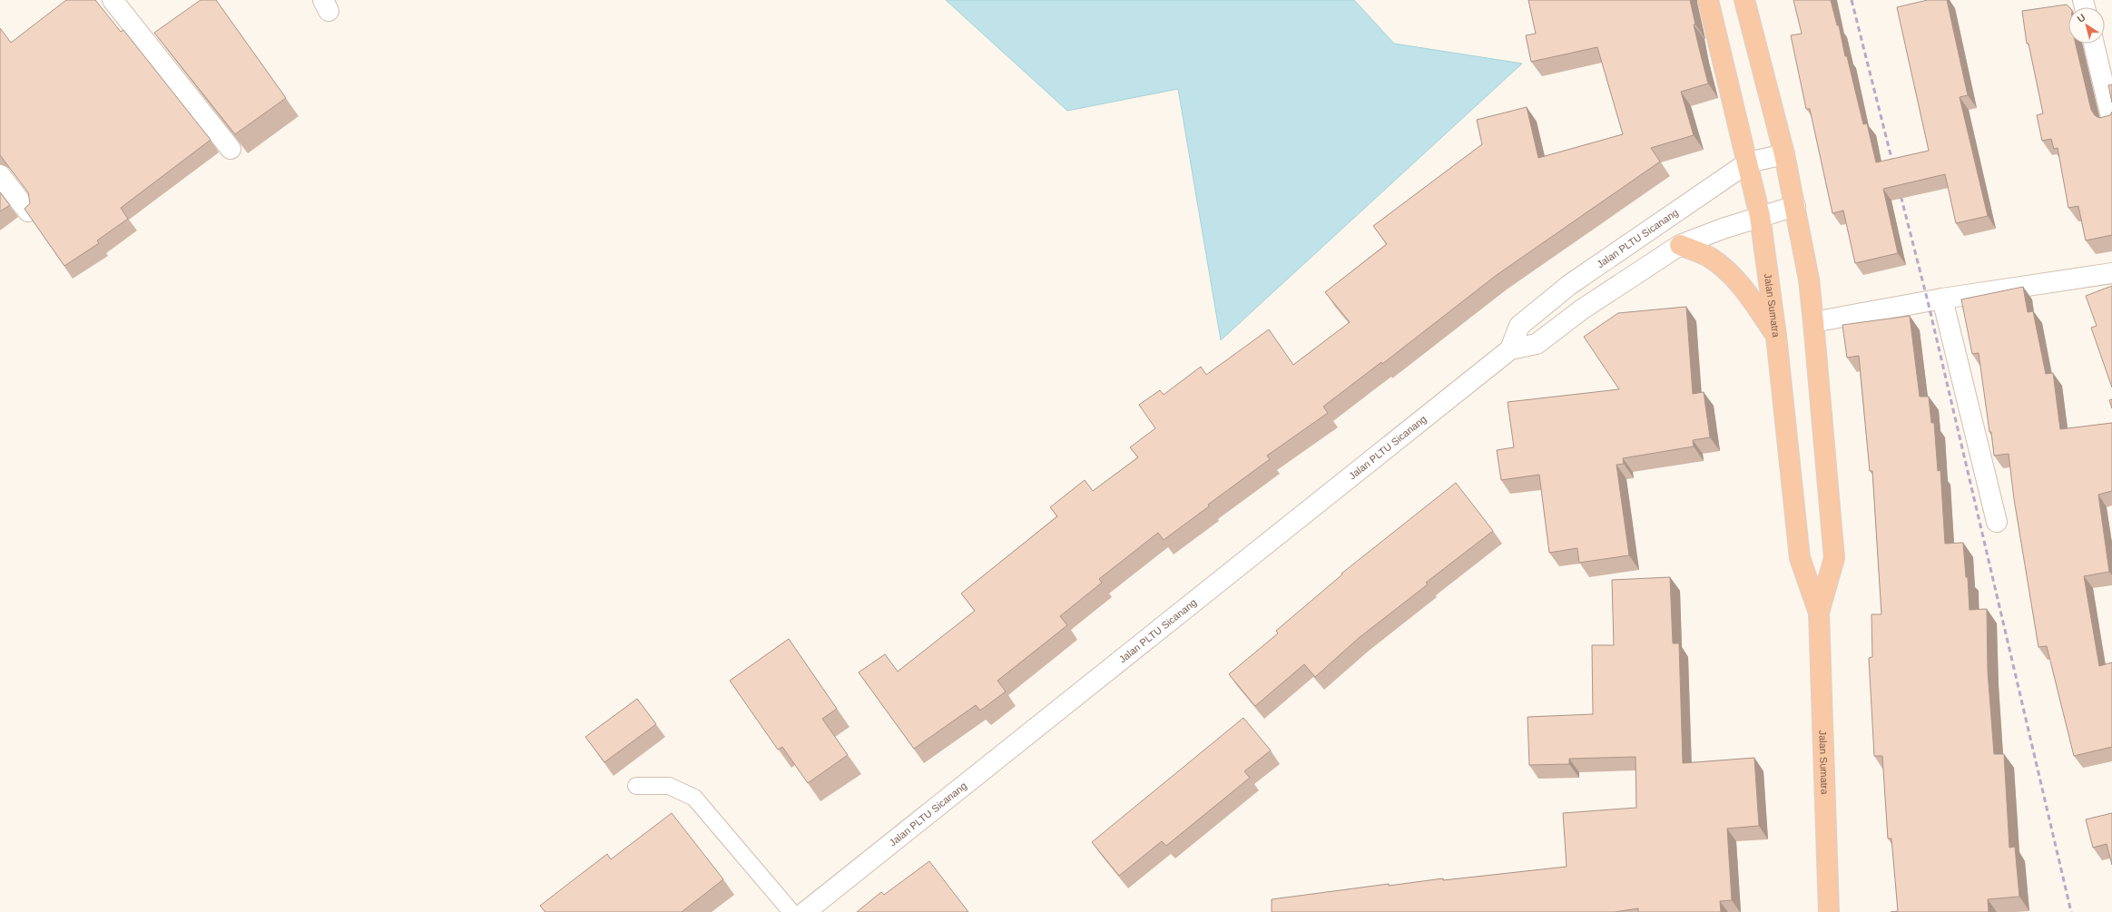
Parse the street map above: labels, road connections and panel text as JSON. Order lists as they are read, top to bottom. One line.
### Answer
{"streets":{"highway":["Jalan Sumatra"],"street":["Jalan PLTU Sicanang"]},"crossings":[["Jalan PLTU Sicanang","Jalan Sumatra"]],"north":"top left"}
